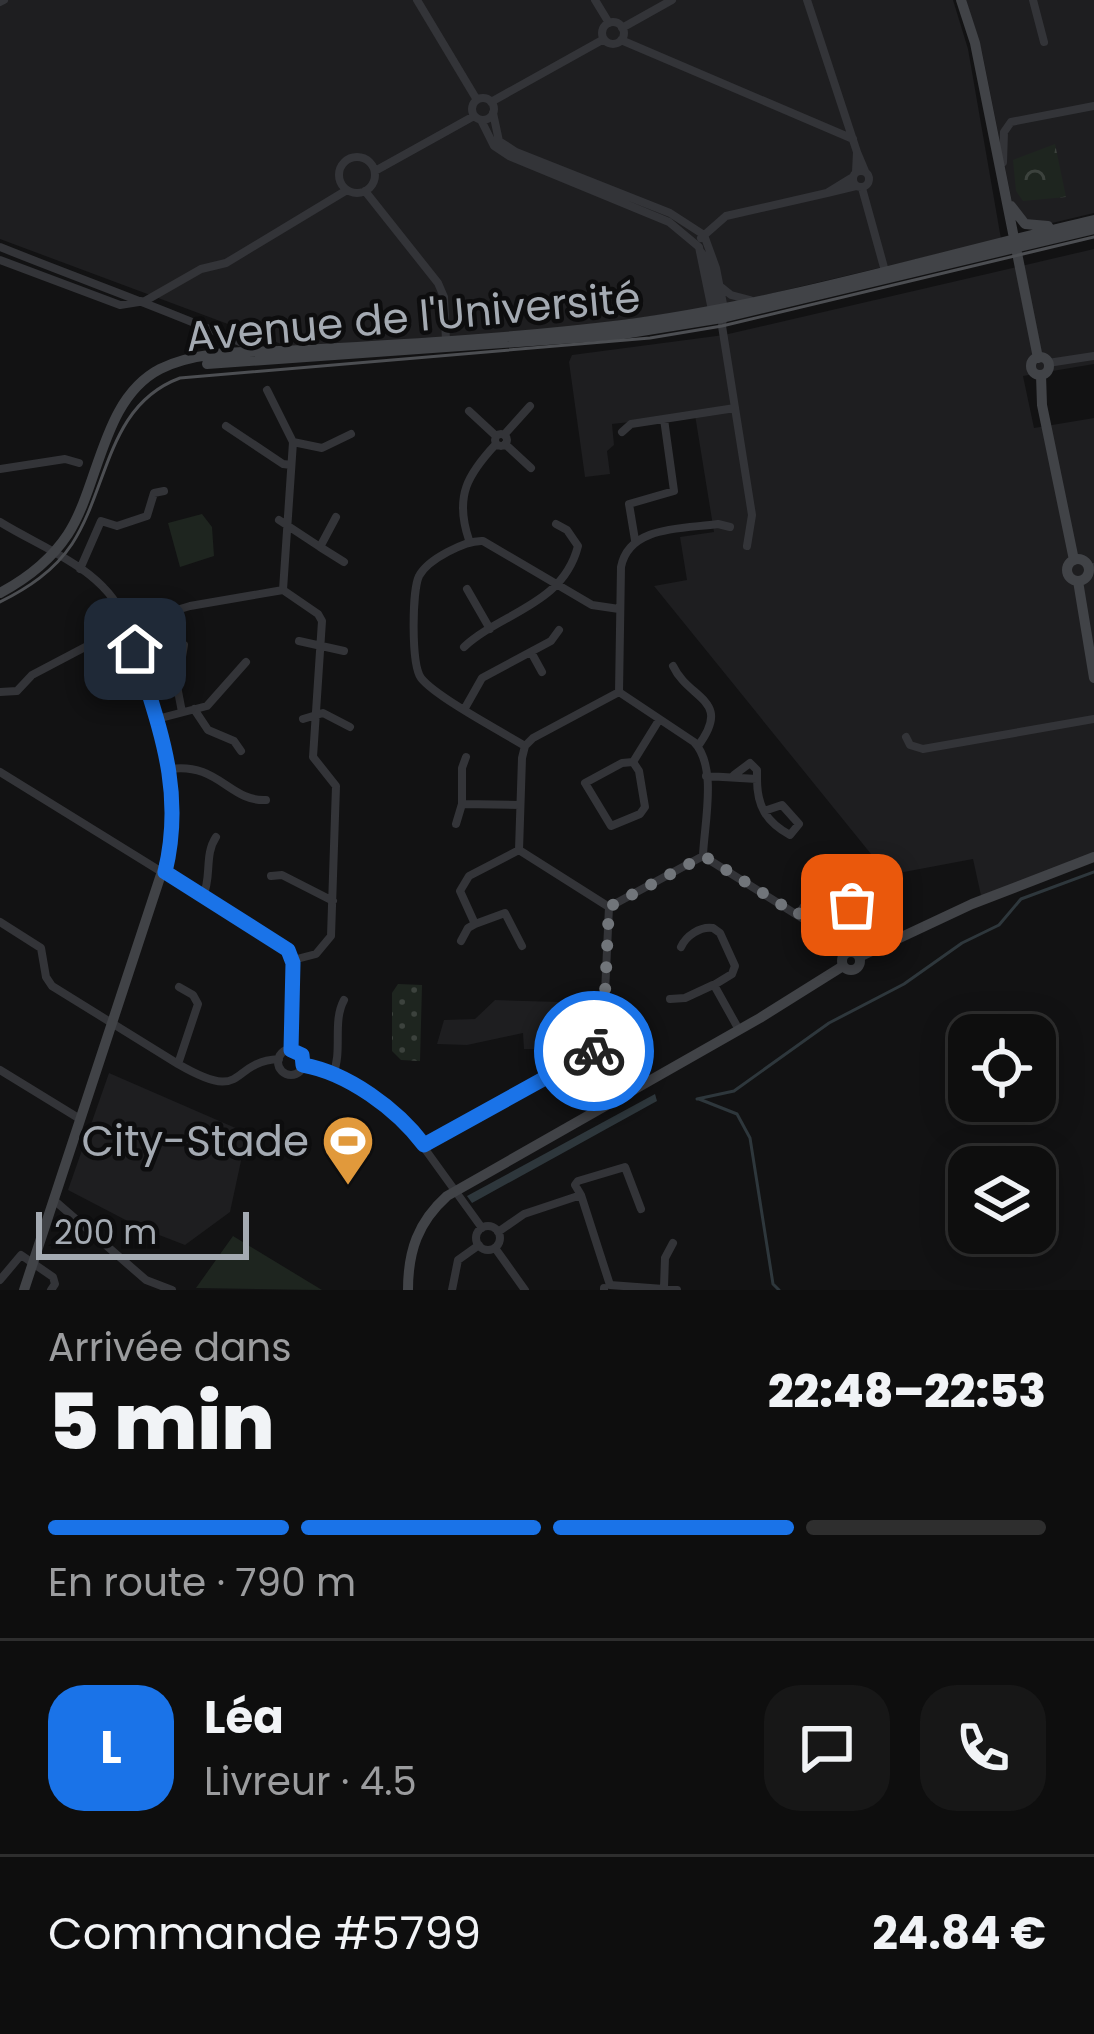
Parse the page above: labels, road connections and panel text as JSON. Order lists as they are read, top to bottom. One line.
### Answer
{"streets":{"street":["Avenue de l'Université"]},"places":{"sports":["City-Stade"]},"scale_bar":"200 m","page":{"scale":"200 m","heading":["5 min","Arrivée dans","22:48–22:53"],"panel":["Léa","Livreur · 4.5","Commande #5799","24.84 €"],"bar":"En route · 790 m","round":"L"}}
